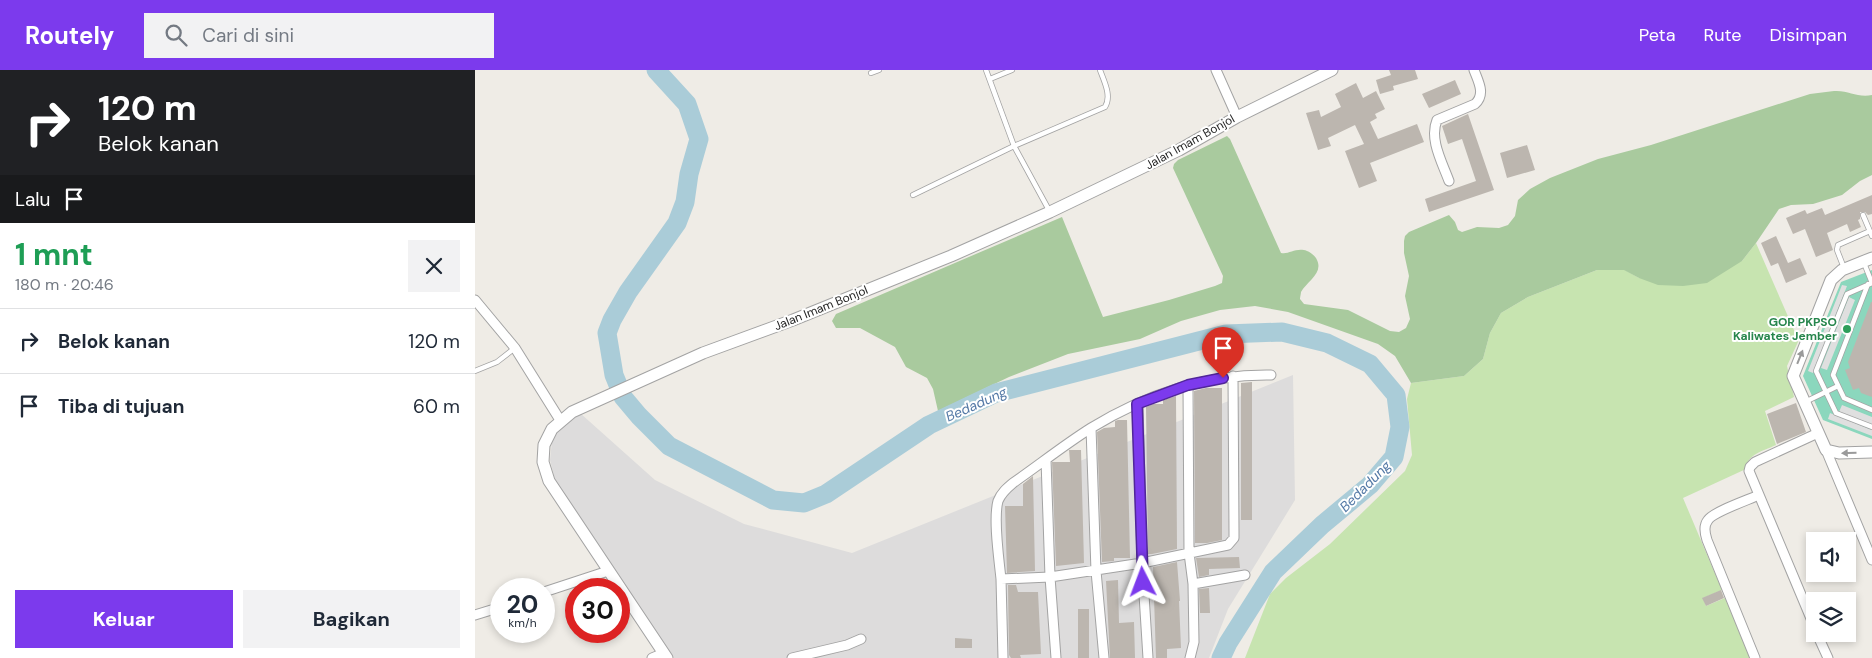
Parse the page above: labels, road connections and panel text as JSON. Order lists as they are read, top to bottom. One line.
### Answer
{"streets":{"street":["Jalan Imam Bonjol"]},"water":["Bedadung"],"places":["GOR PKPSO Kaliwates Jember"],"page":{"header":"Routely","search":"Cari di sini","nav":["Peta","Rute","Disimpan"],"turn":["120 m","Belok kanan"],"then":"Lalu","heading":["1 mnt","180 m · 20:46"],"list":[{"name":"Belok kanan","value":"120 m"},{"name":"Tiba di tujuan","value":"60 m"}],"speed":"20 km/h","limit":"30","buttons":["Keluar","Bagikan"]}}
